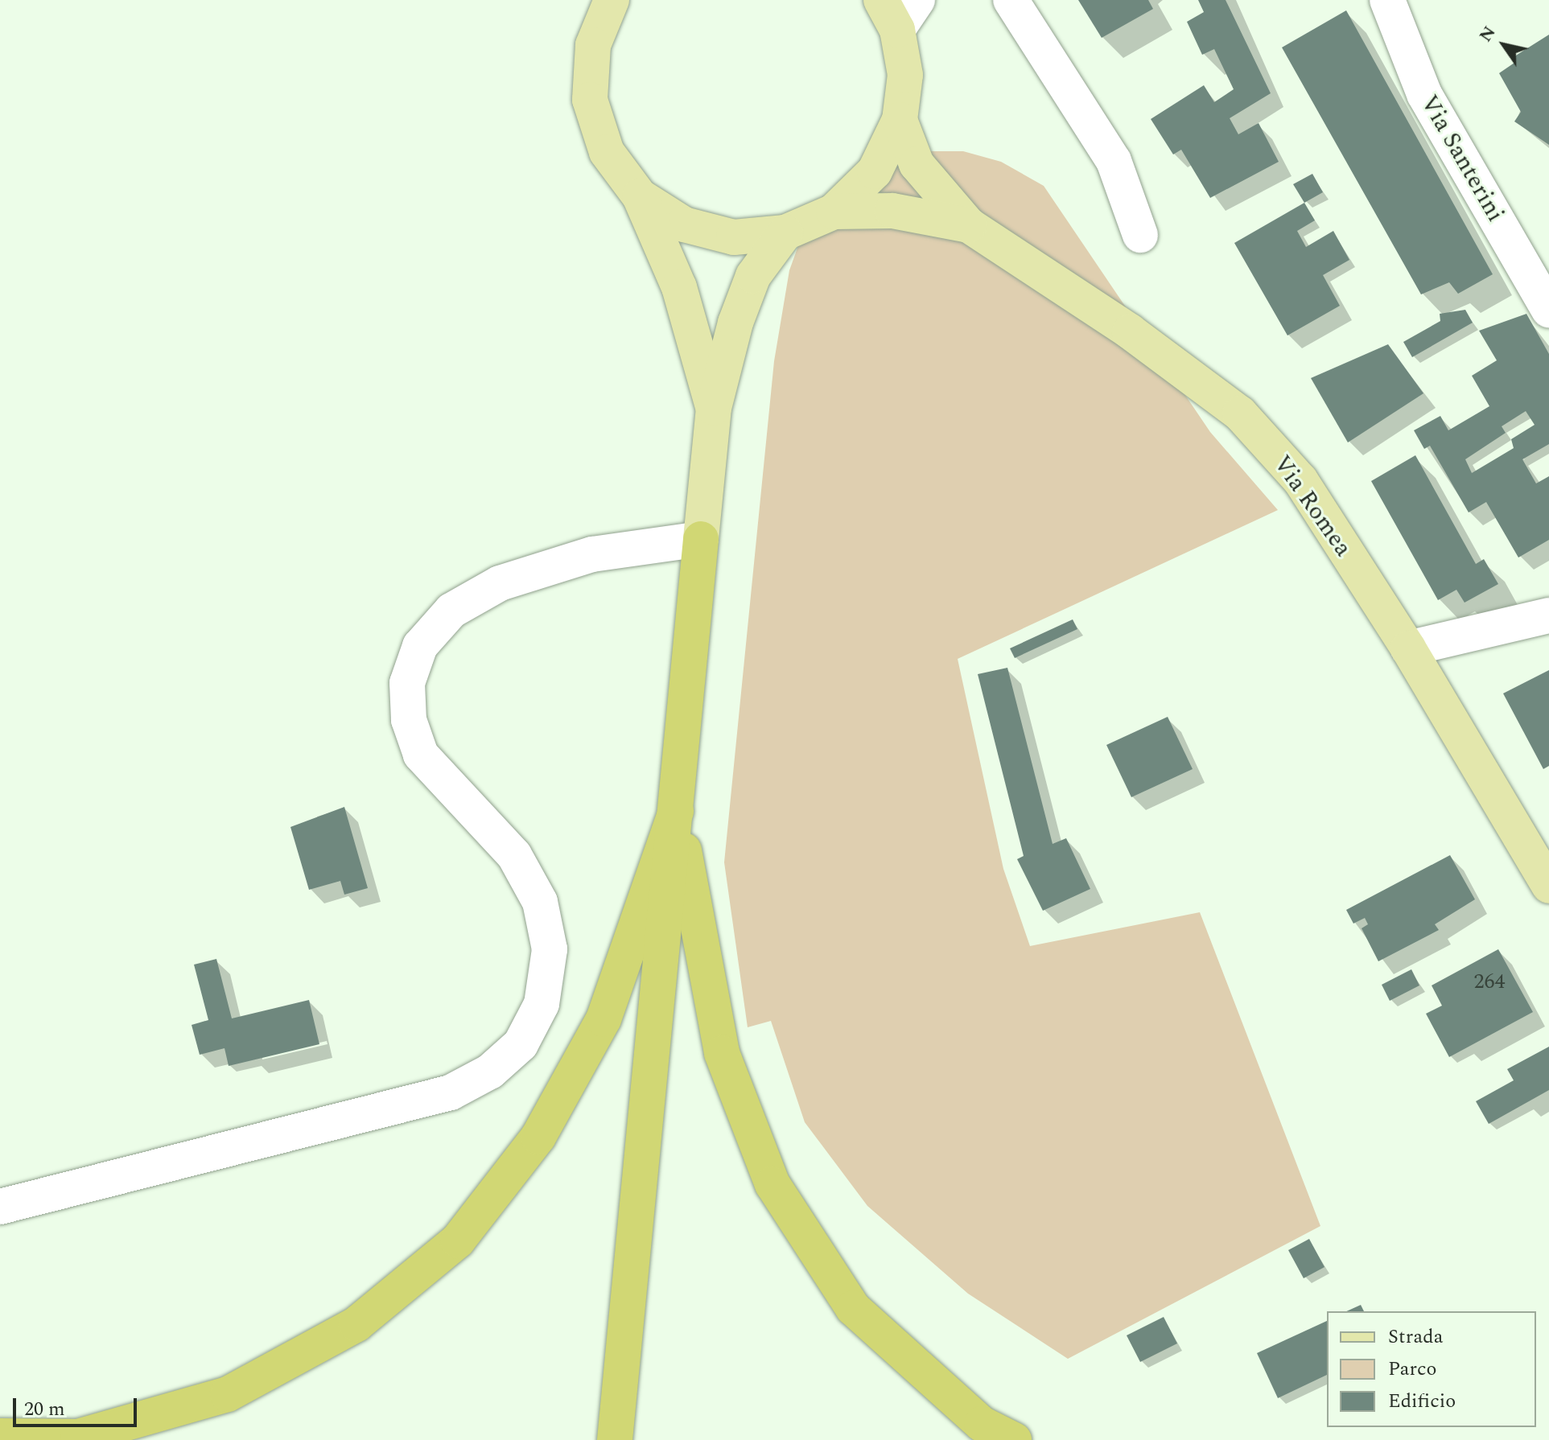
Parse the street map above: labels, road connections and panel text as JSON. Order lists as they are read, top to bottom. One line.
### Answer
{"streets":{"main road":["Via Romea"],"street":["Via Santerini"]},"house_numbers":["264"],"legend":["Strada","Parco","Edificio"],"scale_bar":"20 m","north":"top left"}
